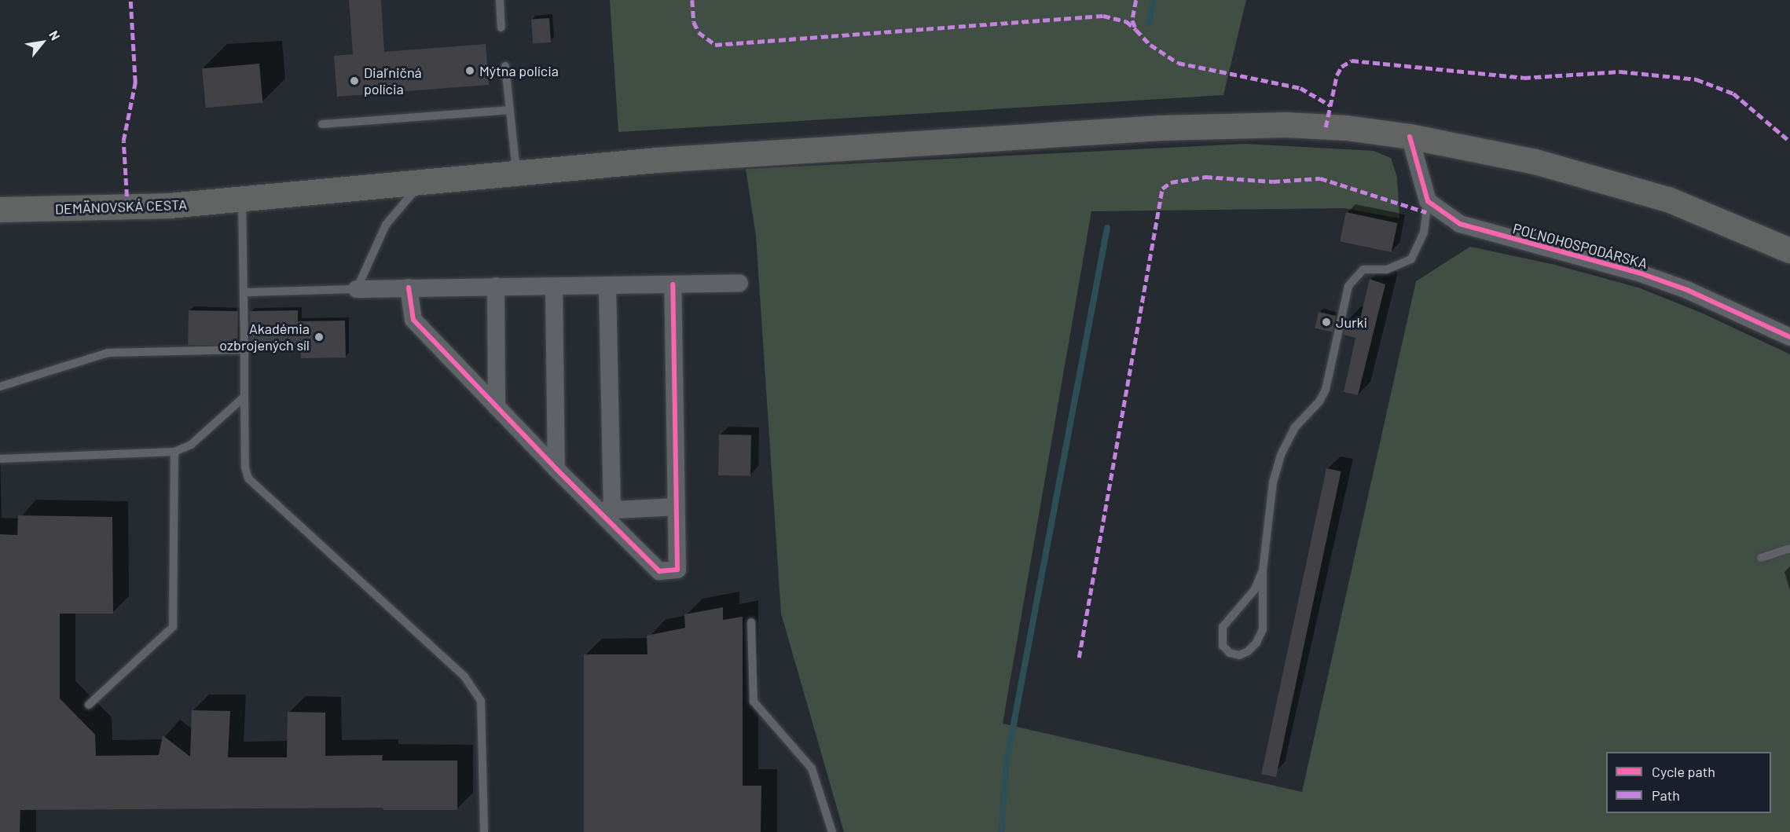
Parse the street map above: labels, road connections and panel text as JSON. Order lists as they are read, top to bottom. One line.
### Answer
{"streets":{"main road":["DEMÄNOVSKÁ CESTA"],"street":["POĽNOHOSPODÁRSKA"]},"places":["Mýtna polícia","Diaľničná polícia","Jurki","Akadémia ozbrojených síl"],"legend":["Cycle path","Path"],"north":"top right"}
